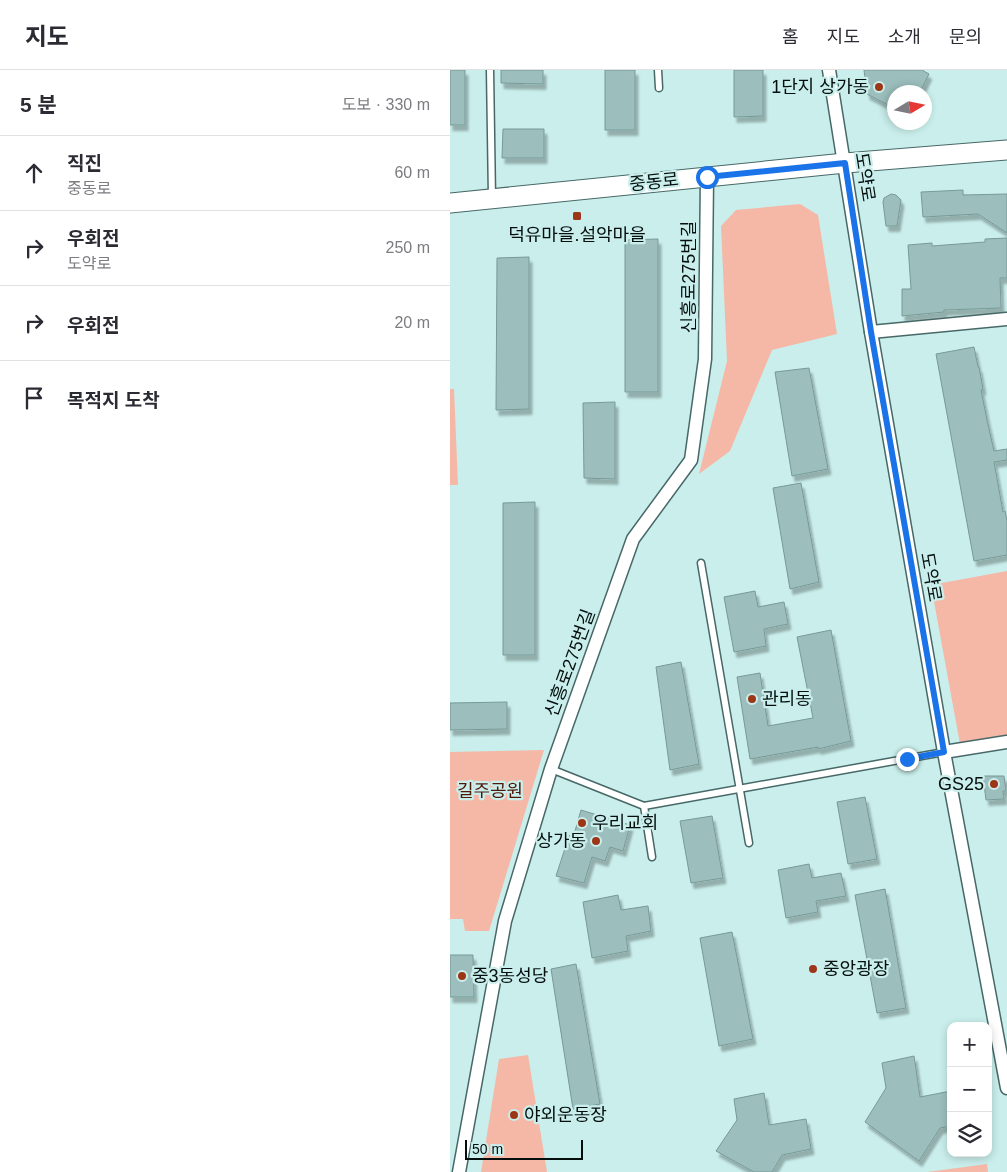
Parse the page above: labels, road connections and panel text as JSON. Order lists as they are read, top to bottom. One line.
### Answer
{"streets":{"street":["도약로","중동로","신흥로275번길"]},"crossings":[["도약로","중동로"],["중동로","신흥로275번길"]],"parks":["길주공원"],"places":{"other":["1단지 상가동","관리동","GS25","우리교회","상가동","중앙광장","중3동성당","야외운동장"],"transit":["덕유마을.설악마을"]},"scale_bar":"50 m","north":"right","page":{"header":"지도","nav":["홈","지도","소개","문의"],"heading":["5 분","도보 · 330 m"],"list":[["직진","중동로","60 m"],["우회전","도약로","250 m"],["우회전","20 m"],"목적지 도착"],"map_buttons":["+","−"],"scale":"50 m"}}
